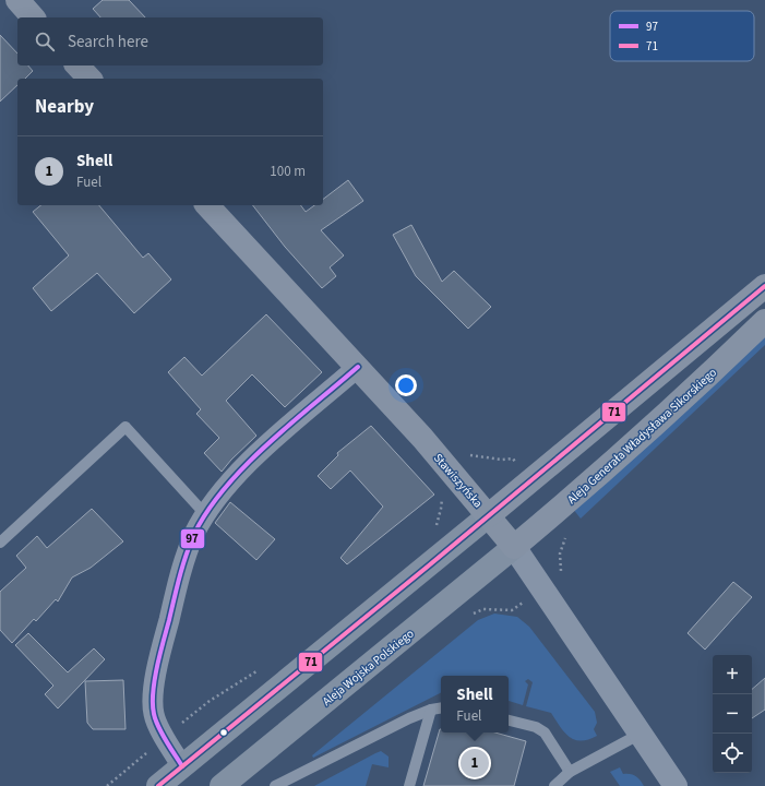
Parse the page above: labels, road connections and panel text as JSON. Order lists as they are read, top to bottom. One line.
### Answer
{"streets":{"main road":["Aleja Generała Władysława Sikorskiego","Stawiszyńska","Aleja Wojska Polskiego"]},"crossings":[["Aleja Generała Władysława Sikorskiego","Stawiszyńska"],["Aleja Generała Władysława Sikorskiego","Aleja Wojska Polskiego"],["Stawiszyńska","Aleja Wojska Polskiego"]],"lines":["transit line 71","transit line 97"],"legend":["97","71"],"page":{"search":"Search here","heading":"Nearby","list":[{"mark":"1","name":"Shell","note":"Fuel","value":"100 m"}],"map_buttons":["+","−"],"popup":["Shell","Fuel"],"pins":"1"}}
